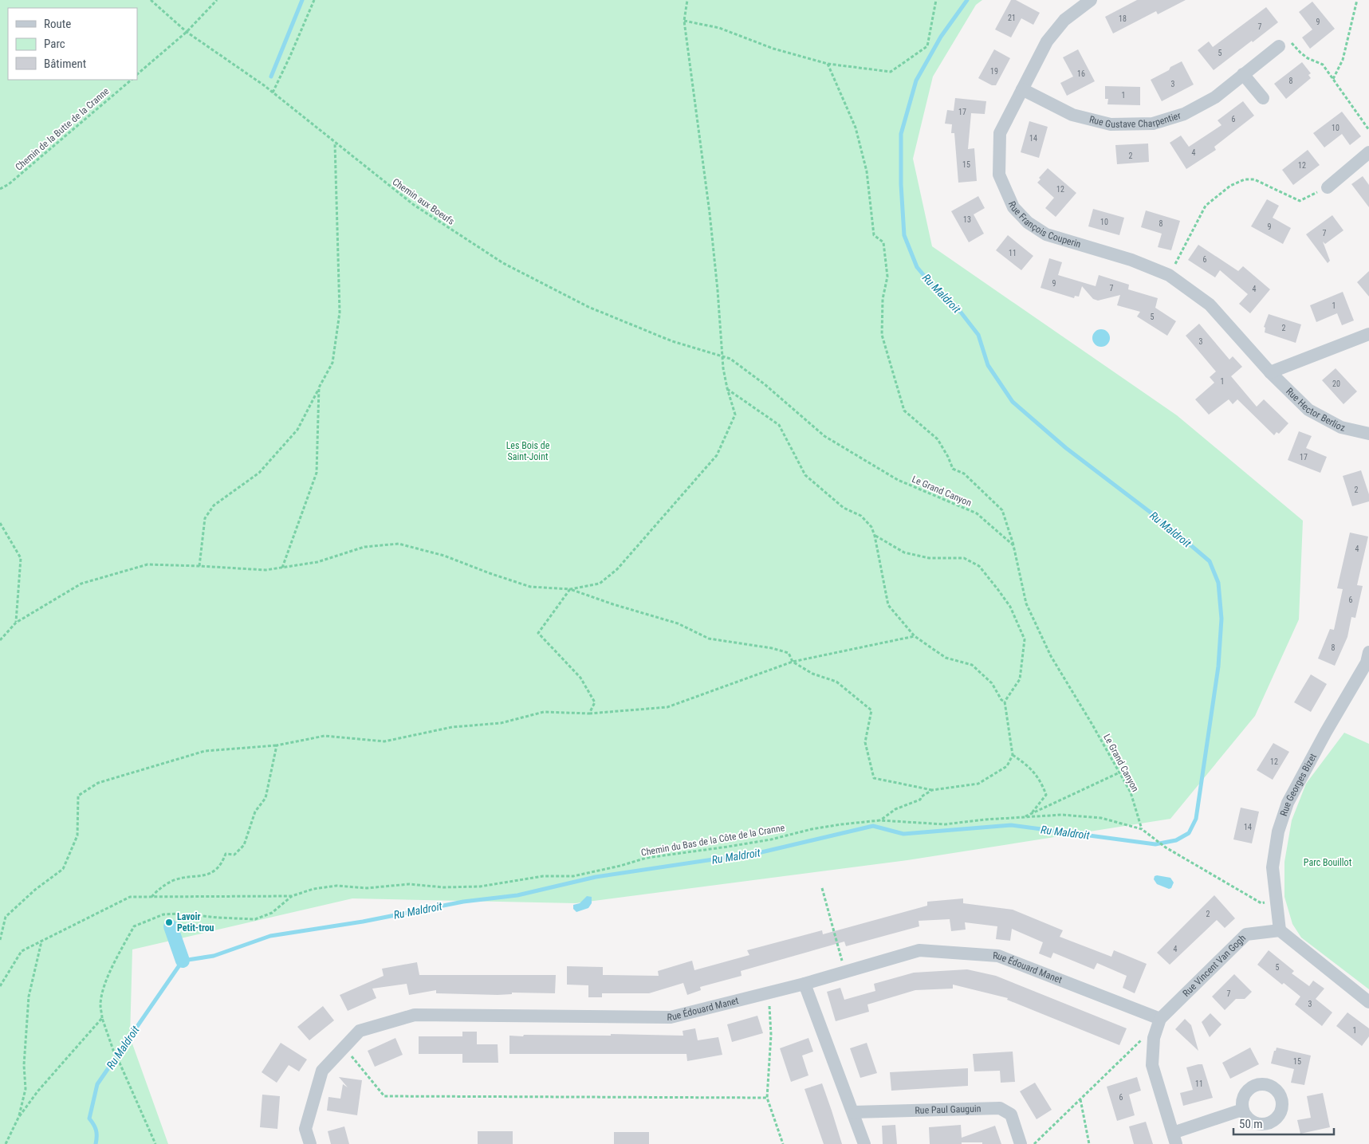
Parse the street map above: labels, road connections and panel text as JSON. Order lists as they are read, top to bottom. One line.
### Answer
{"streets":{"street":["Rue Gustave Charpentier","Rue François Couperin","Rue Hector Berlioz","Rue Georges Bizet","Rue Vincent Van Gogh","Rue Édouard Manet","Rue Paul Gauguin"],"path":["Chemin de la Butte de la Cranne","Chemin aux Boeufs","Le Grand Canyon","Chemin du Bas de la Côte de la Cranne"]},"crossings":[["Rue Gustave Charpentier","Rue François Couperin"],["Chemin aux Boeufs","Le Grand Canyon"],["Rue François Couperin","Rue Hector Berlioz"],["Le Grand Canyon","Chemin du Bas de la Côte de la Cranne"],["Rue Georges Bizet","Rue Vincent Van Gogh"],["Rue Vincent Van Gogh","Rue Édouard Manet"]],"water":["Ru Maldroit"],"parks":["Les Bois de Saint-Joint","Parc Bouillot"],"places":["Lavoir Petit-trou"],"house_numbers":["21","18","9","7","5","19","16","8","3","1","17","6","10","14","4","2","15","12","12","13","10","8","9","7","11","6","9","7","4","1","5","2","3","1","20","17","2","4","6","8","12","14","2","4","5","7","3","1","15","11","6"],"legend":["Route","Parc","Bâtiment"],"scale_bar":"50 m"}
